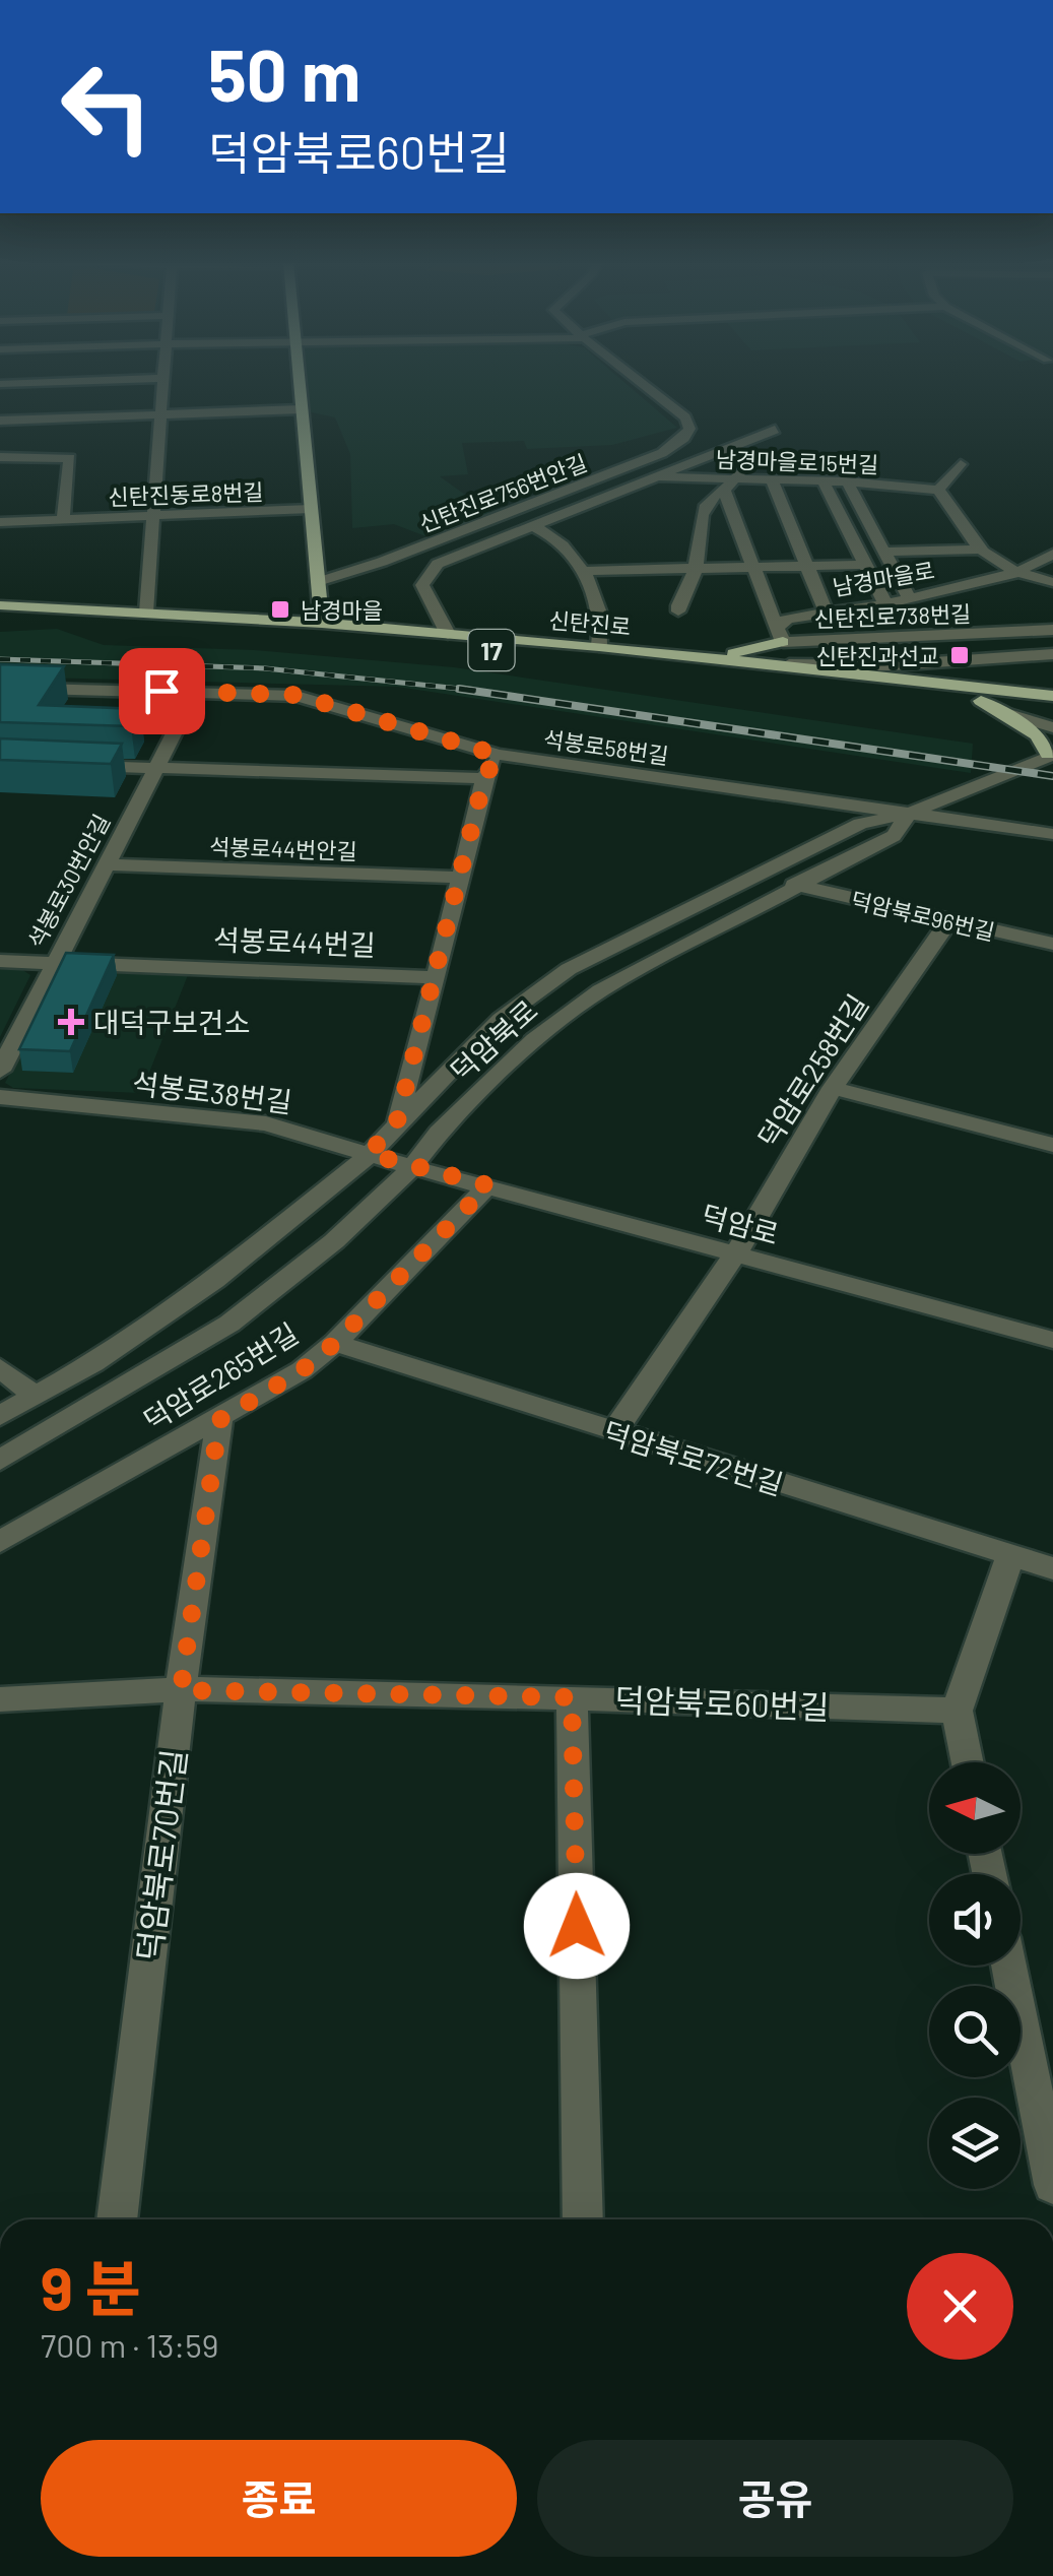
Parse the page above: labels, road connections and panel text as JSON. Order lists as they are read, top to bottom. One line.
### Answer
{"streets":{"main road":["신탄진로","17"],"street":["남경마을로15번길","신탄진로756번안길","신탄진동로8번길","남경마을로","신탄진로738번길","석봉로58번길","석봉로44번안길","석봉로30번안길","덕암북로96번길","석봉로44번길","덕암북로","덕암로258번길","석봉로38번길","덕암로","덕암로265번길","덕암북로72번길","덕암북로60번길","덕암북로70번길"]},"crossings":[["남경마을로","신탄진로738번길"],["석봉로58번길","석봉로30번안길"],["석봉로58번길","덕암북로"],["석봉로44번안길","석봉로30번안길"],["석봉로30번안길","석봉로44번길"],["덕암북로96번길","덕암북로"],["덕암북로96번길","덕암로258번길"],["덕암북로","석봉로38번길"],["덕암북로","덕암로"],["덕암로258번길","덕암로"],["덕암로258번길","덕암북로72번길"],["석봉로38번길","덕암로"],["덕암로","덕암로265번길"],["덕암로265번길","덕암북로72번길"],["덕암로265번길","덕암북로70번길"],["덕암북로60번길","덕암북로70번길"]],"places":{"transit":["남경마을","신탄진과선교"],"health":["대덕구보건소"]},"north":"left","page":{"turn":["50 m","덕암북로60번길"],"heading":["9 분","700 m · 13:59"],"buttons":["종료","공유"]}}
